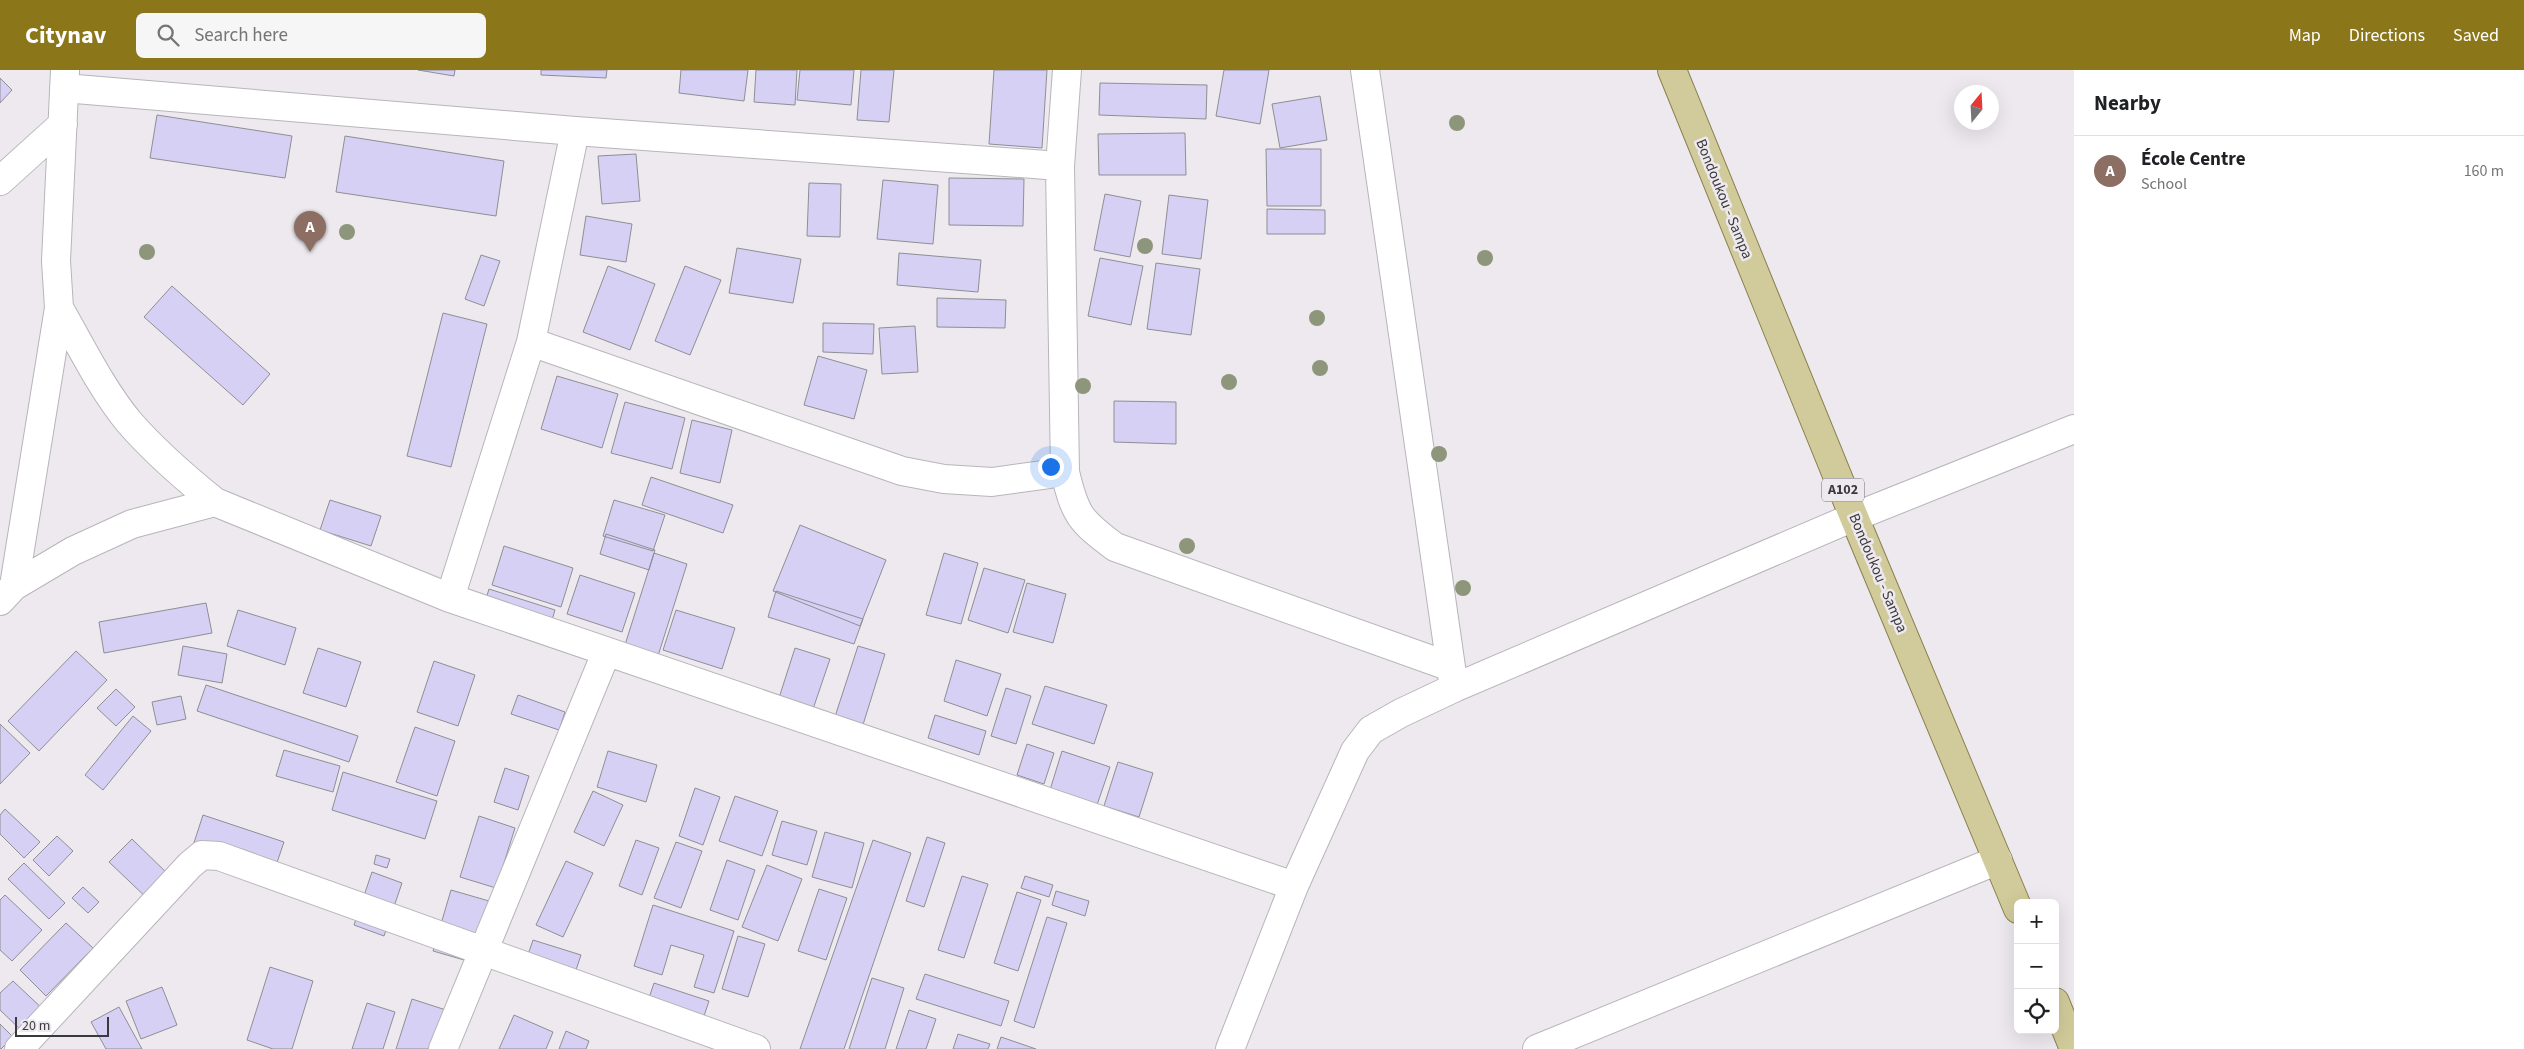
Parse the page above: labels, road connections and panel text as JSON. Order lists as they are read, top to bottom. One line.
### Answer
{"streets":{"main road":["Bondoukou - Sampa","A102"]},"scale_bar":"20 m","north":"top","page":{"header":"Citynav","search":"Search here","nav":["Map","Directions","Saved"],"heading":"Nearby","list":[{"mark":"A","name":"École Centre","note":"School","value":"160 m"}],"pins":"A","map_buttons":["+","−"],"scale":"20 m"}}
